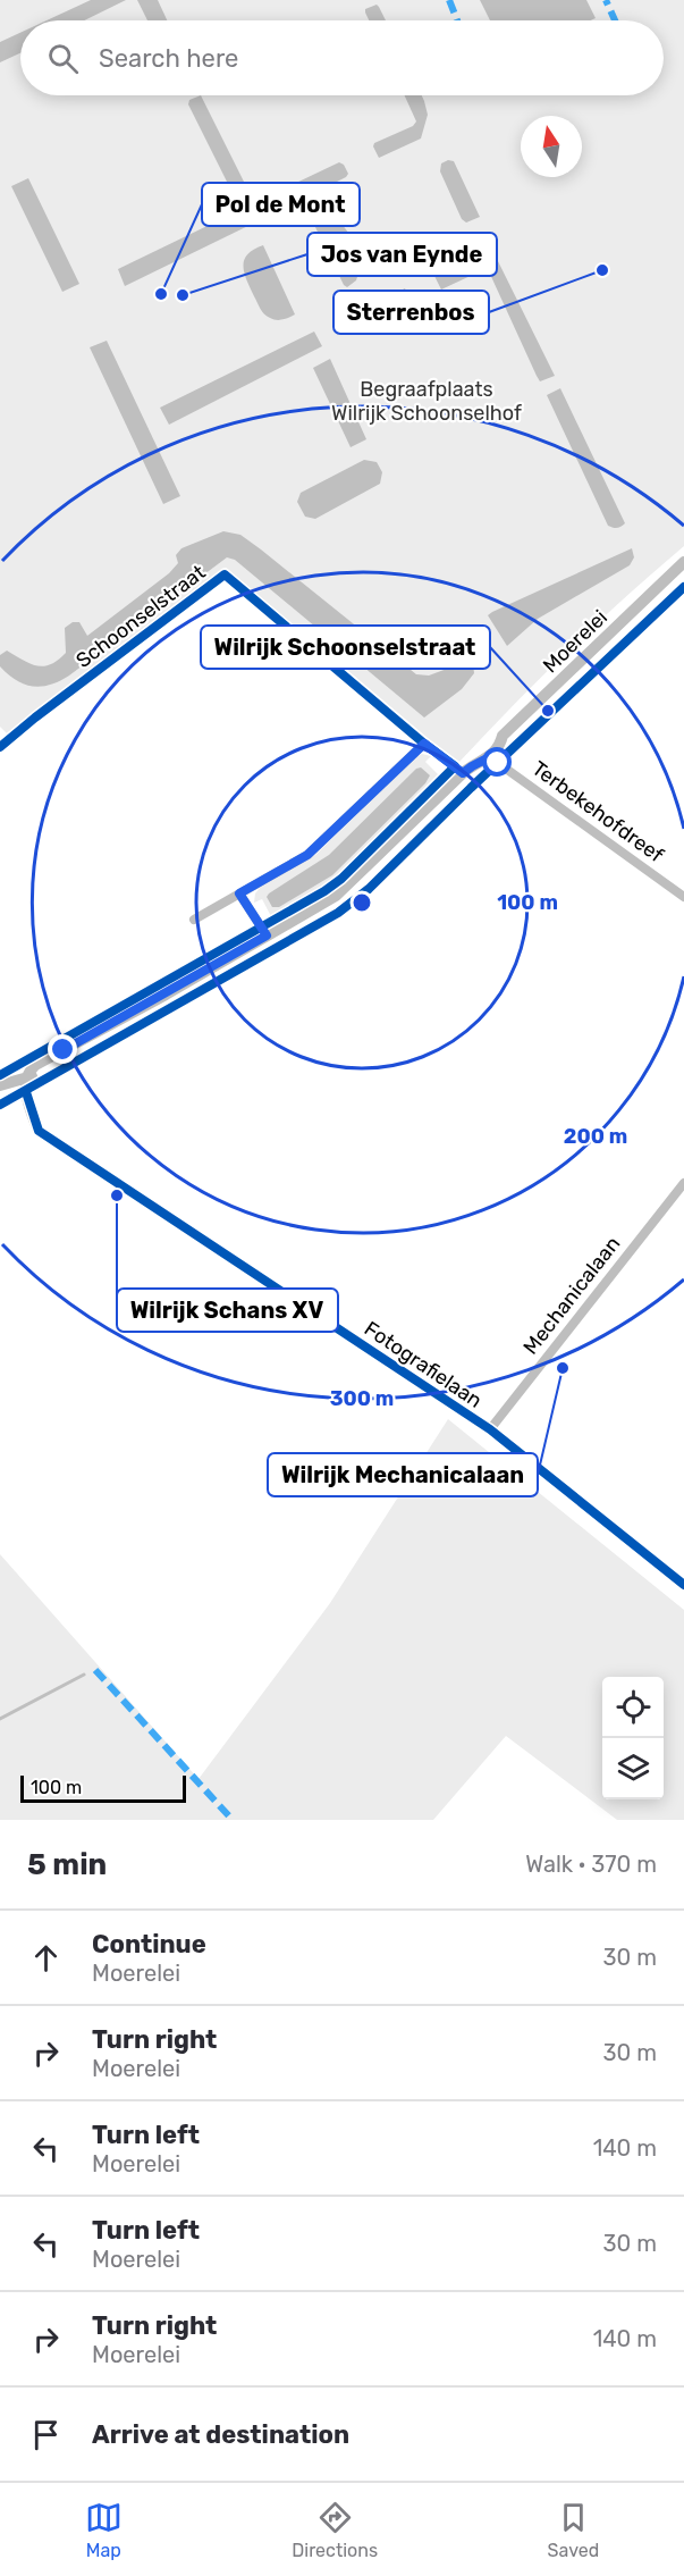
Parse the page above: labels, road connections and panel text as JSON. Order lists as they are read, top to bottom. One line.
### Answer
{"streets":{"street":["Schoonselstraat","Moerelei","Terbekehofdreef","Mechanicalaan","Fotografielaan"]},"crossings":[["Moerelei","Terbekehofdreef"],["Moerelei","Fotografielaan"],["Mechanicalaan","Fotografielaan"]],"parks":["Begraafplaats Wilrijk Schoonselhof"],"places":["Sterrenbos","Pol de Mont","Jos van Eynde","Wilrijk Schoonselstraat","Wilrijk Schans XV","Wilrijk Mechanicalaan"],"scale_bar":"100 m","north":"top","page":{"search":"Search here","scale":"100 m","heading":["5 min","Walk · 370 m"],"list":[["Continue","Moerelei","30 m"],["Turn right","Moerelei","30 m"],["Turn left","Moerelei","140 m"],["Turn left","Moerelei","30 m"],["Turn right","Moerelei","140 m"],"Arrive at destination"],"nav":["Map","Directions","Saved"]},"rings":["100 m","200 m","300 m"]}
